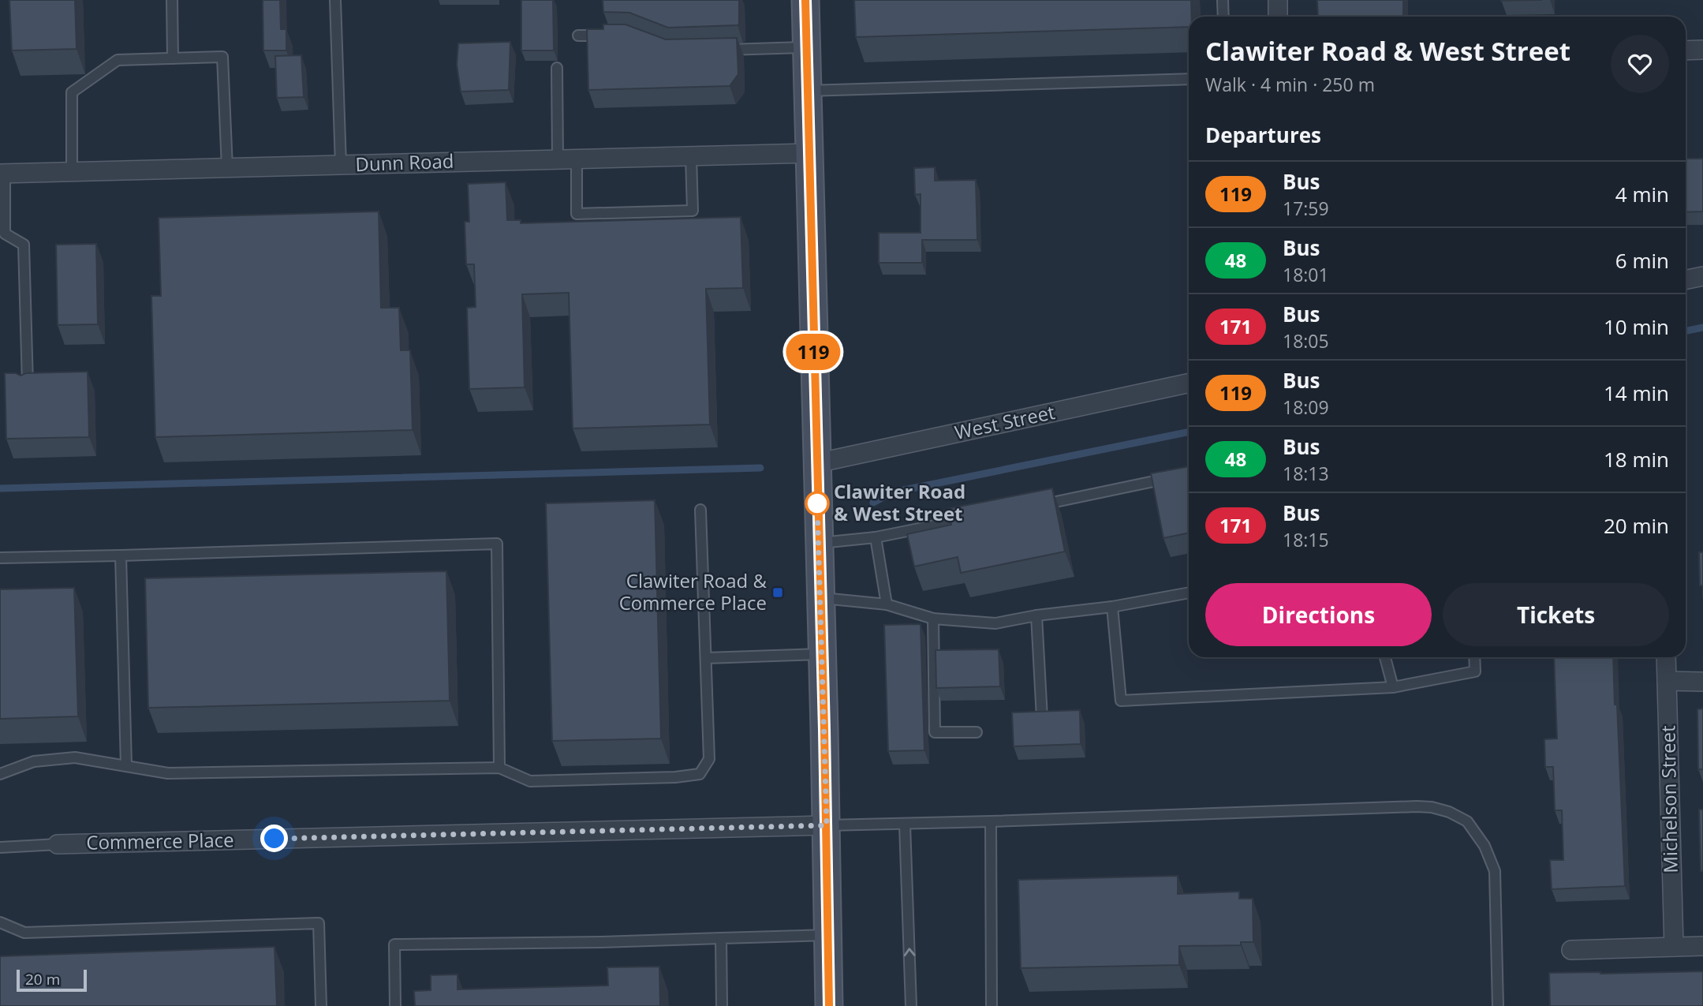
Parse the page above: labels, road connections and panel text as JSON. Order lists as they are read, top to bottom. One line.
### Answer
{"streets":{"street":["Dunn Road","West Street","Michelson Street","Commerce Place"]},"places":{"other":["Clawiter Road & West Street"],"transit":["Clawiter Road & Commerce Place"]},"lines":["bus line 119"],"scale_bar":"20 m","page":{"on_map":"119","heading":[["Clawiter Road & West Street","Walk · 4 min · 250 m"],"Departures"],"list":[{"mark":"119","name":"Bus","note":"17:59","value":"4 min"},{"mark":"48","name":"Bus","note":"18:01","value":"6 min"},{"mark":"171","name":"Bus","note":"18:05","value":"10 min"},{"mark":"119","name":"Bus","note":"18:09","value":"14 min"},{"mark":"48","name":"Bus","note":"18:13","value":"18 min"},{"mark":"171","name":"Bus","note":"18:15","value":"20 min"}],"buttons":["Directions","Tickets"],"scale":"20 m"}}
